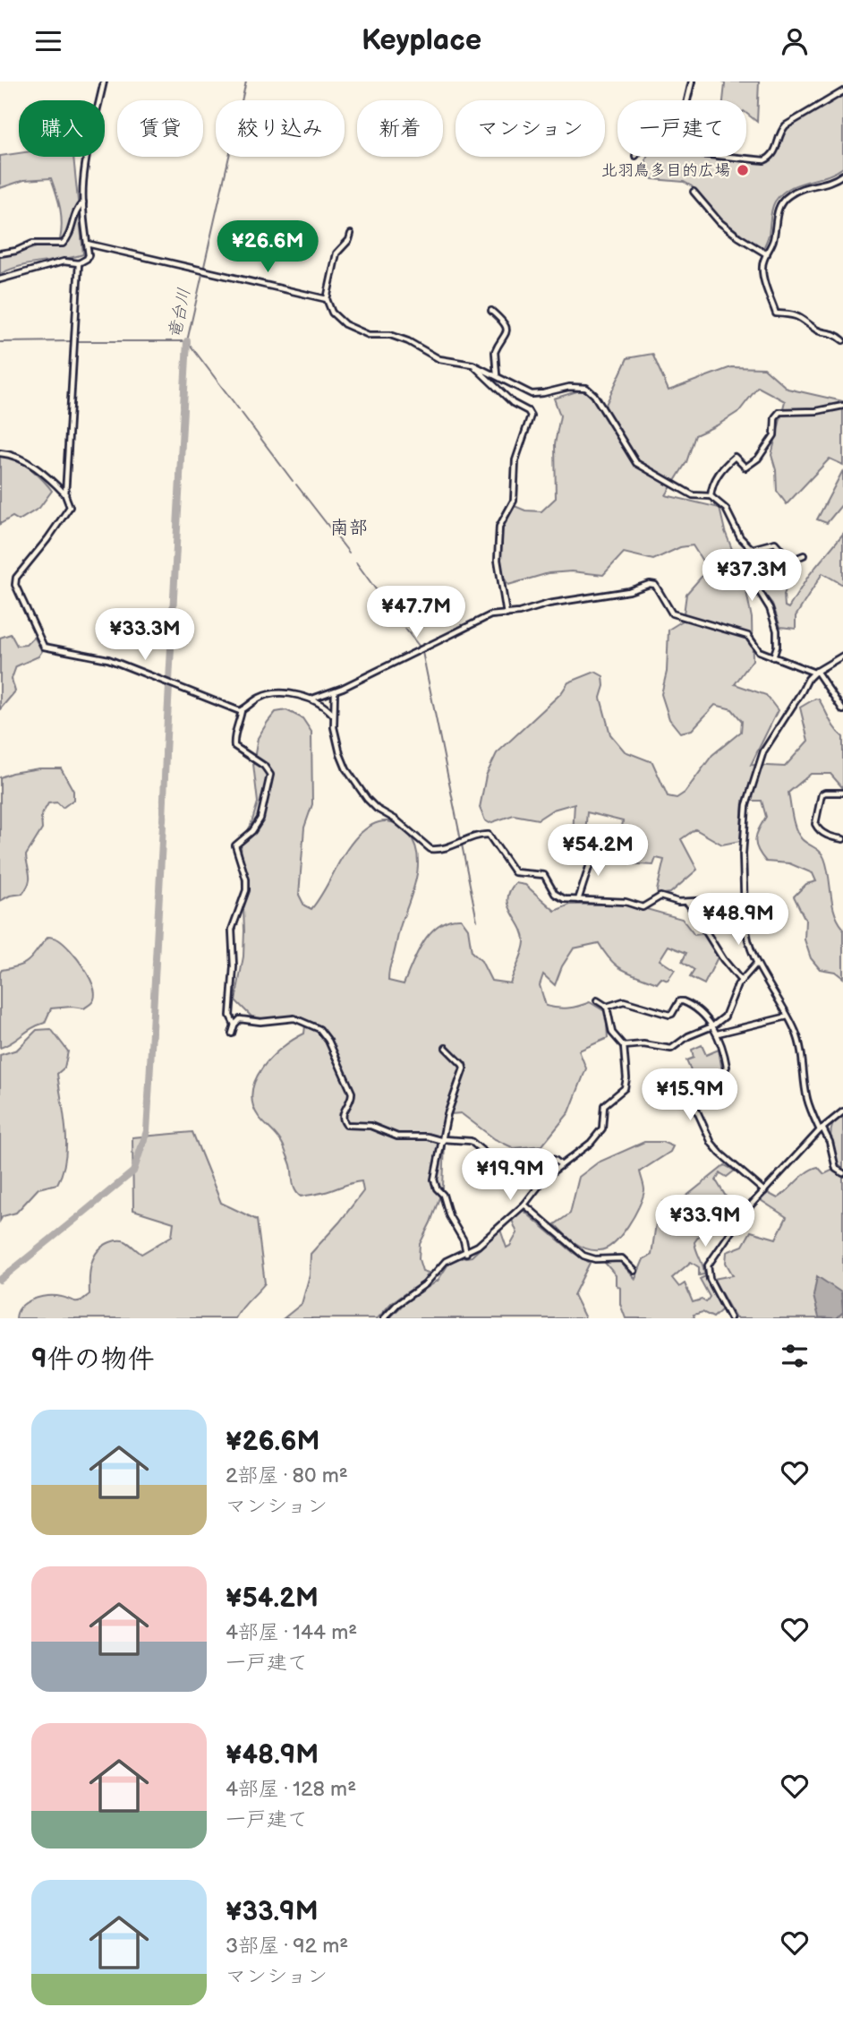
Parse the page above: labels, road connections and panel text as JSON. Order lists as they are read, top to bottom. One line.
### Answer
{"districts":["南部"],"water":["竜台川"],"places":["北羽鳥多目的広場"],"page":{"header":"Keyplace","chip":["購入","賃貸","絞り込み","新着","マンション","一戸建て"],"price":["¥26.6M","¥37.3M","¥47.7M","¥33.3M","¥54.2M","¥48.9M","¥15.9M","¥19.9M","¥33.9M"],"heading":"9件の物件","list":[{"name":"¥26.6M","note":"2部屋 · 80 m² · マンション"},{"name":"¥54.2M","note":"4部屋 · 144 m² · 一戸建て"},{"name":"¥48.9M","note":"4部屋 · 128 m² · 一戸建て"},{"name":"¥33.9M","note":"3部屋 · 92 m² · マンション"}]}}
